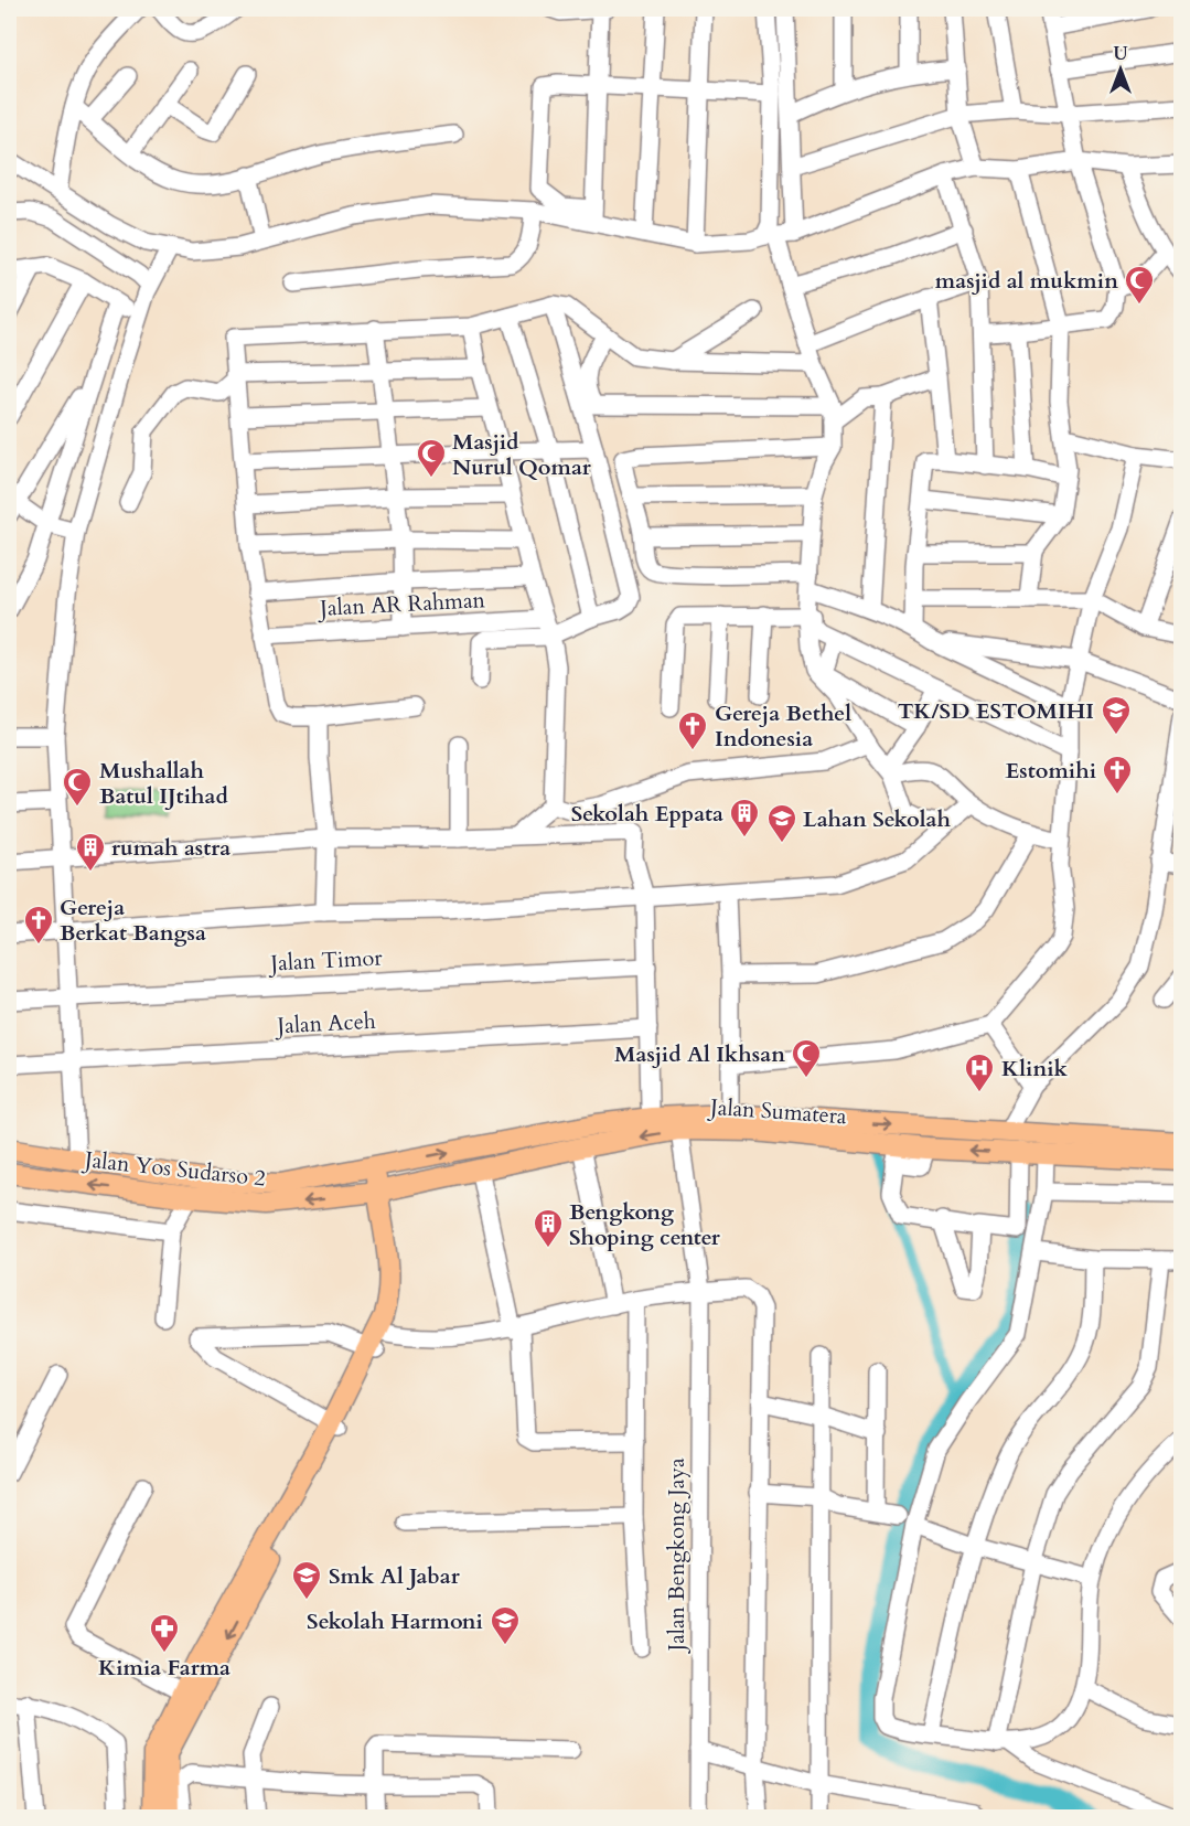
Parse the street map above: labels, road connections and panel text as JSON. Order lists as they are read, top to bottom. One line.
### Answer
{"streets":{"main road":["Jalan Sumatera","Jalan Yos Sudarso 2"],"street":["Jalan AR Rahman","Jalan Timor","Jalan Aceh","Jalan Bengkong Jaya"]},"crossings":[["Jalan Sumatera","Jalan Yos Sudarso 2"],["Jalan Sumatera","Jalan Bengkong Jaya"]],"places":{"mosque":["masjid al mukmin","Masjid Nurul Qomar","Mushallah Batul IJtihad","Masjid Al Ikhsan"],"school or university":["TK/SD ESTOMIHI","Lahan Sekolah","Smk Al Jabar","Sekolah Harmoni"],"church":["Gereja Bethel Indonesia","Estomihi","Gereja Berkat Bangsa"],"building":["Sekolah Eppata","rumah astra","Bengkong Shoping center"],"hospital":["Klinik"],"pharmacy":["Kimia Farma"]},"north":"top"}
